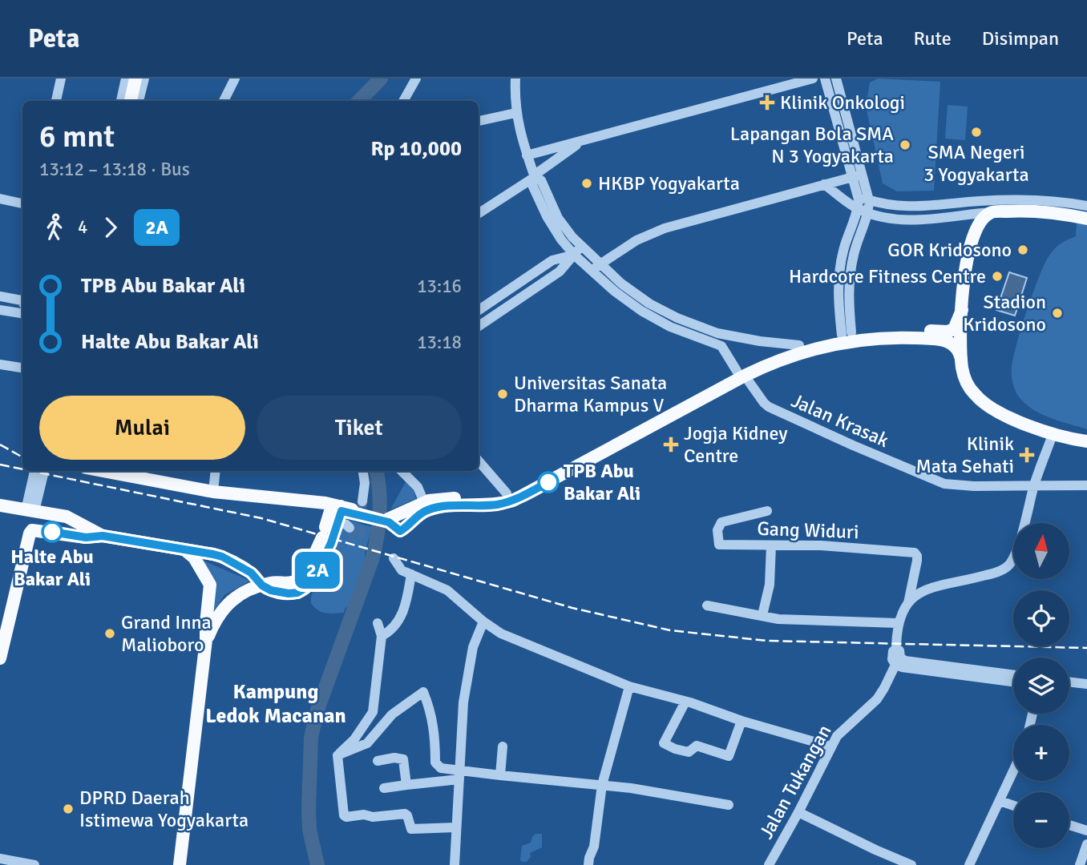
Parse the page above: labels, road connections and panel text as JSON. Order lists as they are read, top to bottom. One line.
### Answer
{"streets":{"street":["Jalan Krasak","Gang Widuri","Jalan Tukangan"]},"districts":["Kampung Ledok Macanan"],"places":{"health":["Klinik Onkologi","Jogja Kidney Centre","Klinik Mata Sehati"],"other":["SMA Negeri 3 Yogyakarta","Lapangan Bola SMA N 3 Yogyakarta","HKBP Yogyakarta","GOR Kridosono","Hardcore Fitness Centre","Stadion Kridosono","Universitas Sanata Dharma Kampus V","TPB Abu Bakar Ali","Halte Abu Bakar Ali","Grand Inna Malioboro","DPRD Daerah Istimewa Yogyakarta"]},"lines":["bus line 2A"],"north":"top","page":{"header":"Peta","nav":["Peta","Rute","Disimpan"],"on_map":"2A","heading":["6 mnt","13:12 – 13:18 · Bus","Rp 10,000"],"legs":["4","2A"],"list":[{"name":"TPB Abu Bakar Ali","value":"13:16"},{"name":"Halte Abu Bakar Ali","value":"13:18"}],"buttons":["Mulai","Tiket"],"map_buttons":["+","−"]}}
